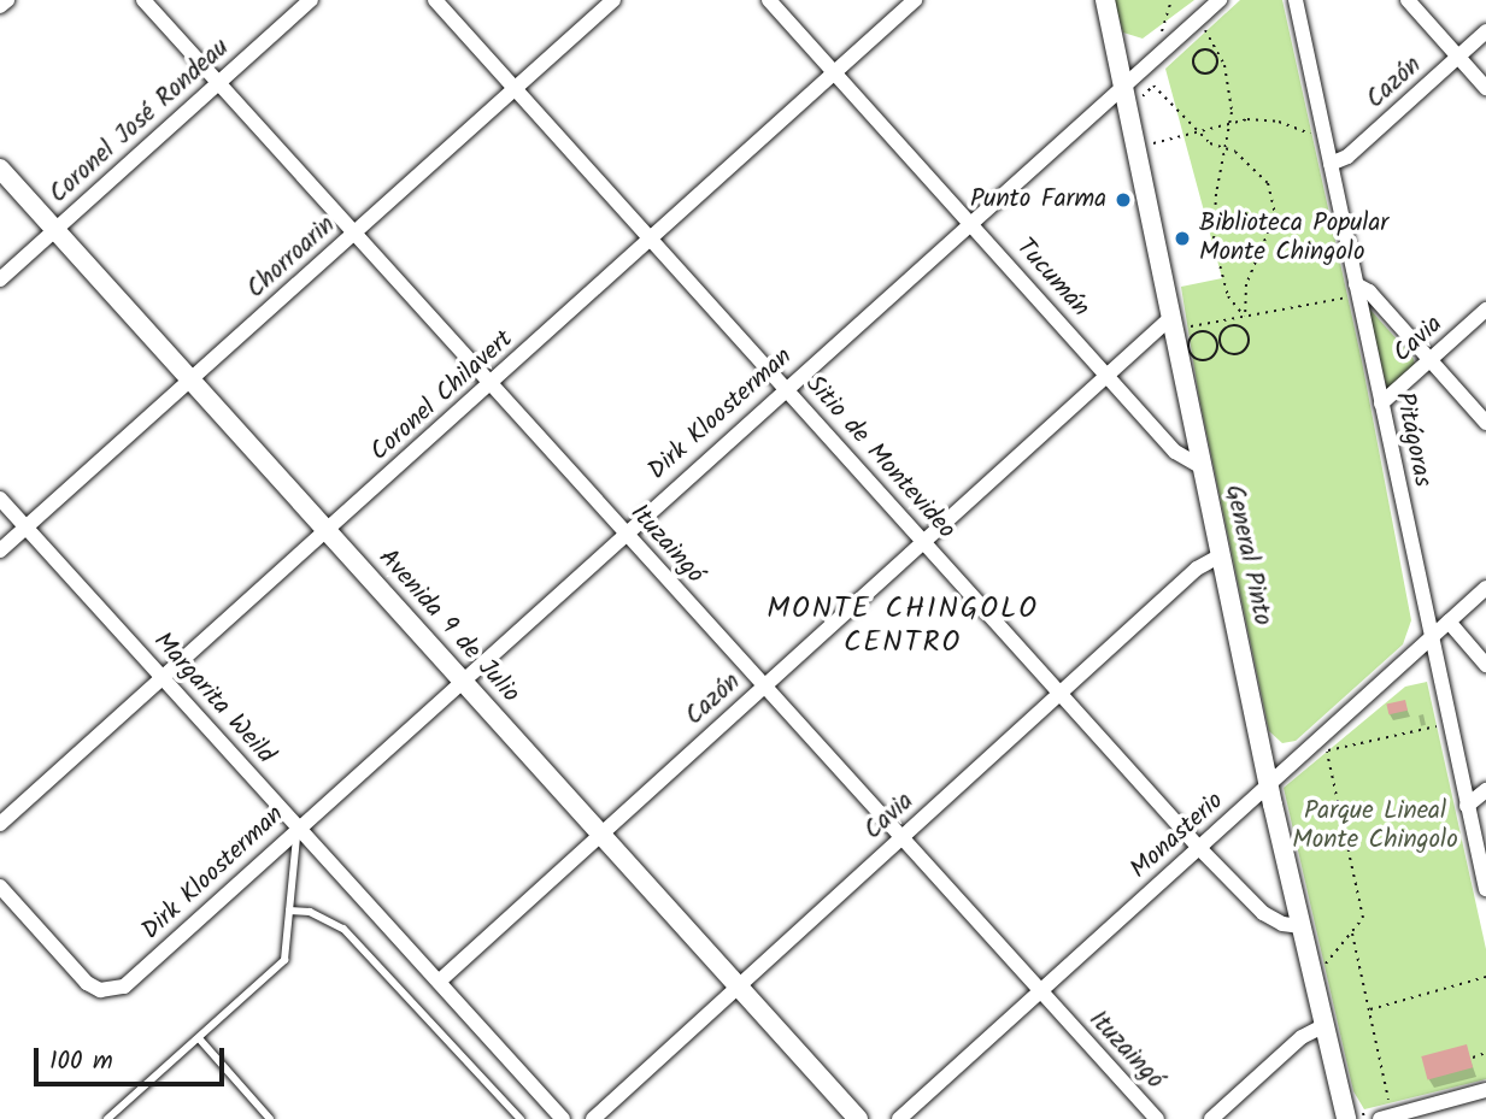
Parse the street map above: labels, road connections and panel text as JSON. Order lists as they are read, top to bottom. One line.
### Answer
{"streets":{"street":["Cazón","Coronel José Rondeau","Chorroarin","Tucumán","Cavia","Coronel Chilavert","Dirk Kloosterman","Pitágoras","Sitio de Montevideo","Ituzaingó","General Pinto","Avenida 9 de Julio","Margarita Weild","Monasterio"]},"crossings":[["Cazón","Tucumán"],["Cazón","Pitágoras"],["Cazón","Sitio de Montevideo"],["Cazón","Ituzaingó"],["Cazón","General Pinto"],["Cazón","Avenida 9 de Julio"],["Cazón","Margarita Weild"],["Coronel José Rondeau","Ituzaingó"],["Coronel José Rondeau","Avenida 9 de Julio"],["Chorroarin","Sitio de Montevideo"],["Chorroarin","Ituzaingó"],["Chorroarin","Avenida 9 de Julio"],["Chorroarin","Margarita Weild"],["Tucumán","Coronel Chilavert"],["Tucumán","Dirk Kloosterman"],["Tucumán","General Pinto"],["Cavia","Pitágoras"],["Cavia","Sitio de Montevideo"],["Cavia","Ituzaingó"],["Cavia","General Pinto"],["Cavia","Avenida 9 de Julio"],["Coronel Chilavert","Sitio de Montevideo"],["Coronel Chilavert","Ituzaingó"],["Coronel Chilavert","Avenida 9 de Julio"],["Coronel Chilavert","Margarita Weild"],["Dirk Kloosterman","Sitio de Montevideo"],["Dirk Kloosterman","Ituzaingó"],["Dirk Kloosterman","General Pinto"],["Dirk Kloosterman","Avenida 9 de Julio"],["Dirk Kloosterman","Margarita Weild"],["Pitágoras","Monasterio"],["Sitio de Montevideo","General Pinto"],["Sitio de Montevideo","Monasterio"],["Ituzaingó","Monasterio"],["General Pinto","Monasterio"]],"districts":["MONTE CHINGOLO CENTRO"],"parks":["Parque Lineal Monte Chingolo"],"places":["Punto Farma","Biblioteca Popular Monte Chingolo"],"scale_bar":"100 m"}
